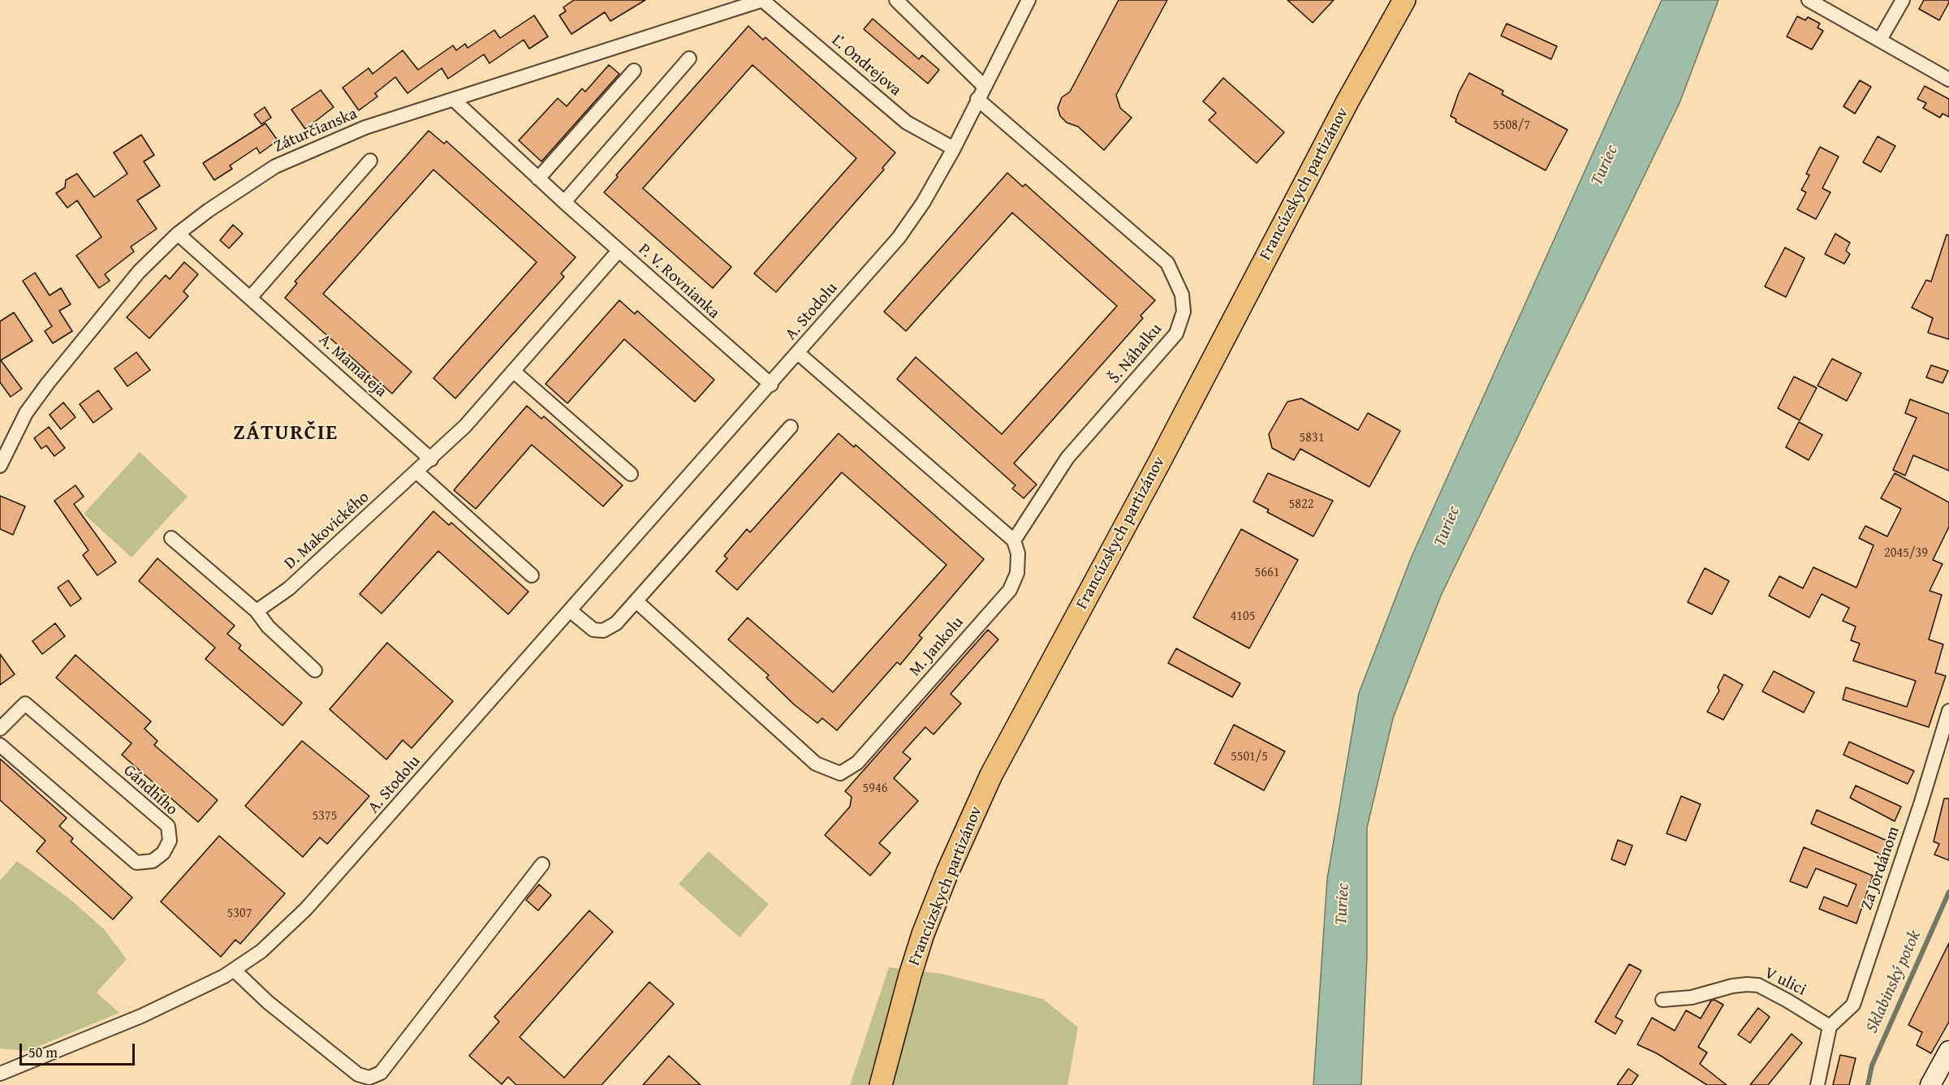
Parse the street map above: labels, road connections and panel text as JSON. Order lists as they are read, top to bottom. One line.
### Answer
{"streets":{"main road":["Francúzskych partizánov"],"street":["Ľ. Ondrejova","Záturčianska","P. V. Rovnianka","A. Stodolu","Š. Náhalku","A. Mamateja","D. Makovického","M. Jankolu","Gándhího","Za Jordánom","V ulici"]},"crossings":[["Ľ. Ondrejova","Záturčianska"],["Ľ. Ondrejova","A. Stodolu"],["Záturčianska","P. V. Rovnianka"],["Záturčianska","A. Mamateja"],["P. V. Rovnianka","A. Stodolu"],["P. V. Rovnianka","D. Makovického"],["A. Stodolu","Š. Náhalku"],["Š. Náhalku","M. Jankolu"],["A. Mamateja","D. Makovického"],["Za Jordánom","V ulici"]],"districts":["ZÁTURČIE"],"water":["Turiec","Sklabinský potok"],"house_numbers":["5508/7","5831","5822","2045/39","5661","4105","5501/5","5946","5375","5307"],"scale_bar":"50 m"}
